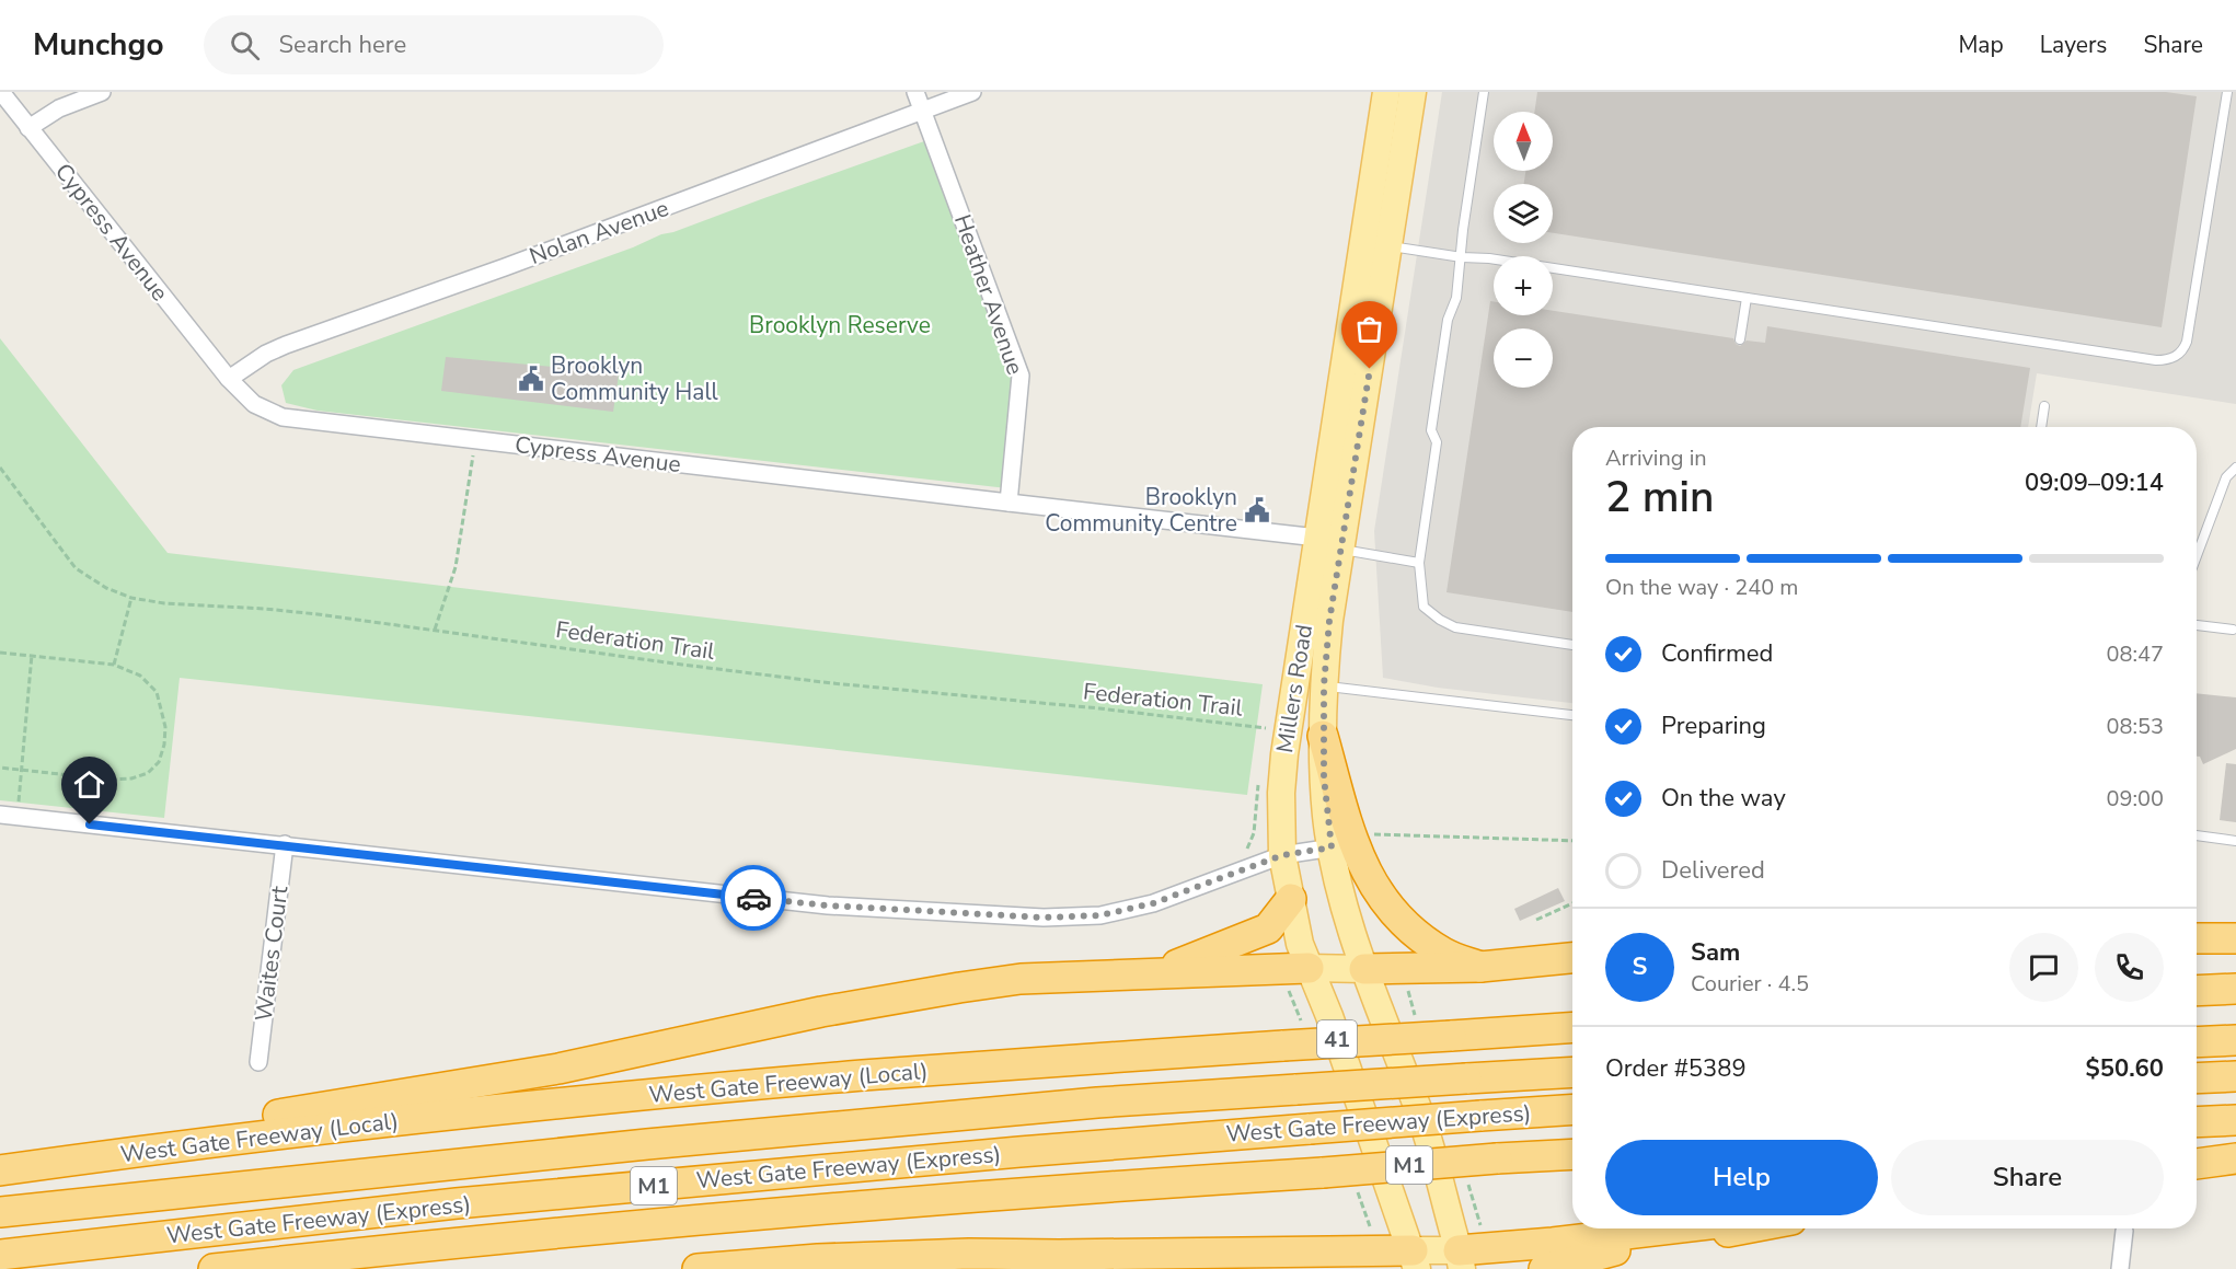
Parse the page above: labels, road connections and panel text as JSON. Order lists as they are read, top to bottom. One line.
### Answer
{"streets":{"highway":["West Gate Freeway (Local)","West Gate Freeway (Express)","M1"],"main road":["Millers Road","41"],"street":["Cypress Avenue","Nolan Avenue","Heather Avenue","Waites Court"],"path":["Federation Trail"]},"crossings":[["Cypress Avenue","Nolan Avenue"],["Cypress Avenue","Heather Avenue"],["Cypress Avenue","Millers Road"],["Nolan Avenue","Heather Avenue"],["Federation Trail","Millers Road"]],"parks":["Brooklyn Reserve"],"places":{"public building":["Brooklyn Community Hall","Brooklyn Community Centre"]},"north":"top","page":{"header":"Munchgo","search":"Search here","nav":["Map","Layers","Share"],"map_buttons":["+","−"],"heading":["2 min","Arriving in","09:09–09:14"],"panel":["Sam","Courier · 4.5","Order #5389","$50.60"],"bar":"On the way · 240 m","list":[["Confirmed","08:47"],["Preparing","08:53"],["On the way","09:00"],"Delivered"],"round":"S","buttons":["Help","Share"]}}
